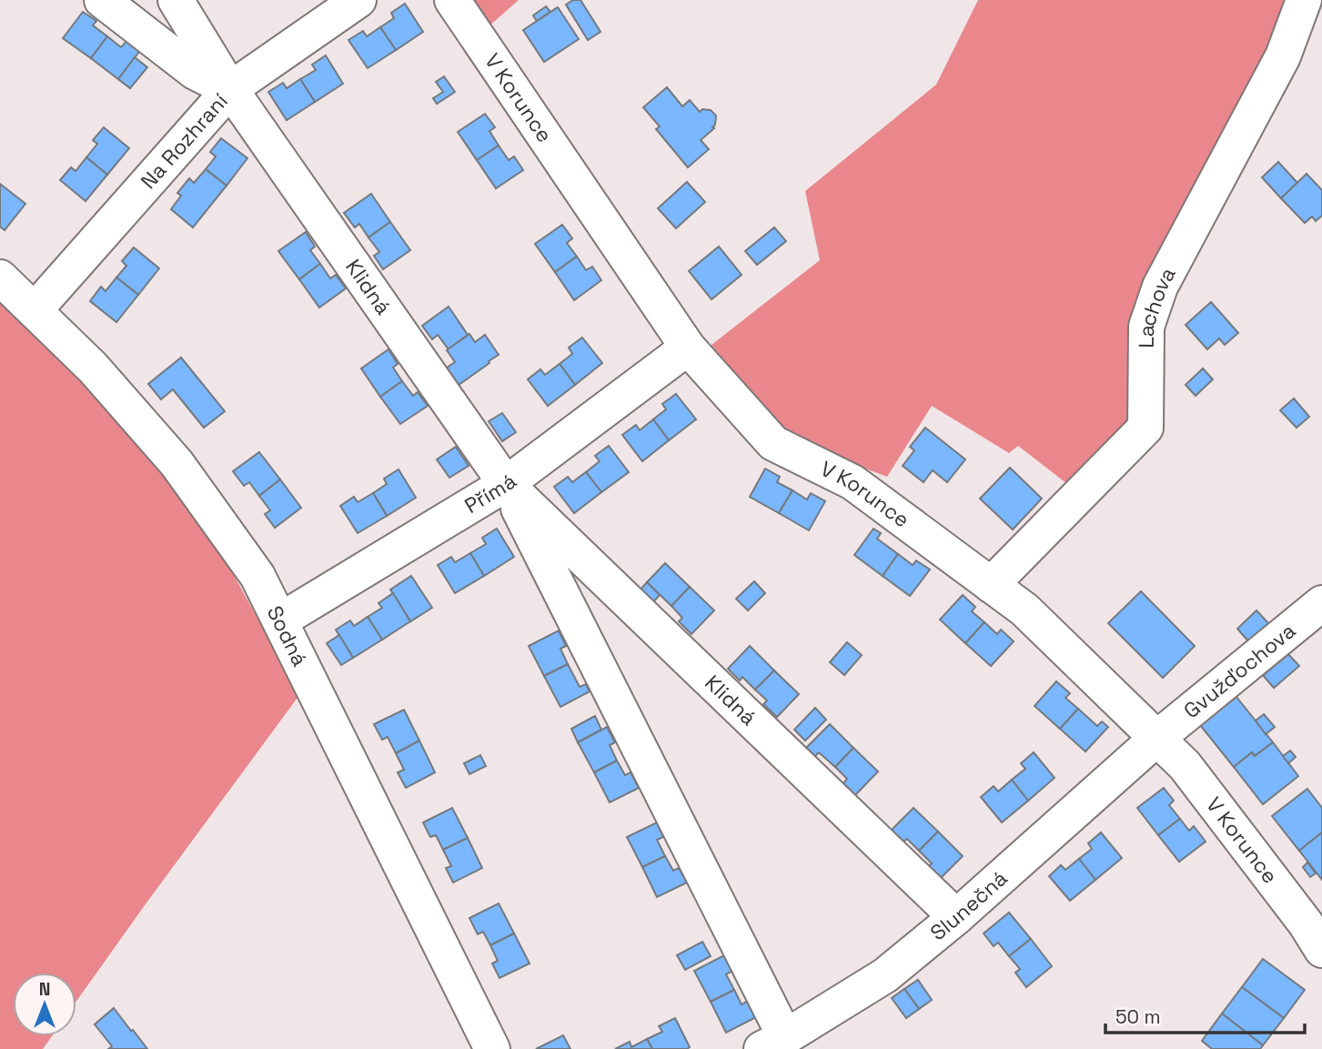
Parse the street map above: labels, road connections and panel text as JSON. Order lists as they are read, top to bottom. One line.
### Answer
{"streets":{"street":["V Korunce","Na Rozhraní","Klidná","Lachova","Přímá","Sodná","Gvužďochova","Slunečná"]},"crossings":[["V Korunce","Lachova"],["V Korunce","Přímá"],["V Korunce","Gvužďochova"],["V Korunce","Slunečná"],["Na Rozhraní","Klidná"],["Na Rozhraní","Sodná"],["Klidná","Přímá"],["Klidná","Slunečná"],["Přímá","Sodná"],["Gvužďochova","Slunečná"]],"scale_bar":"50 m","north":"top"}
